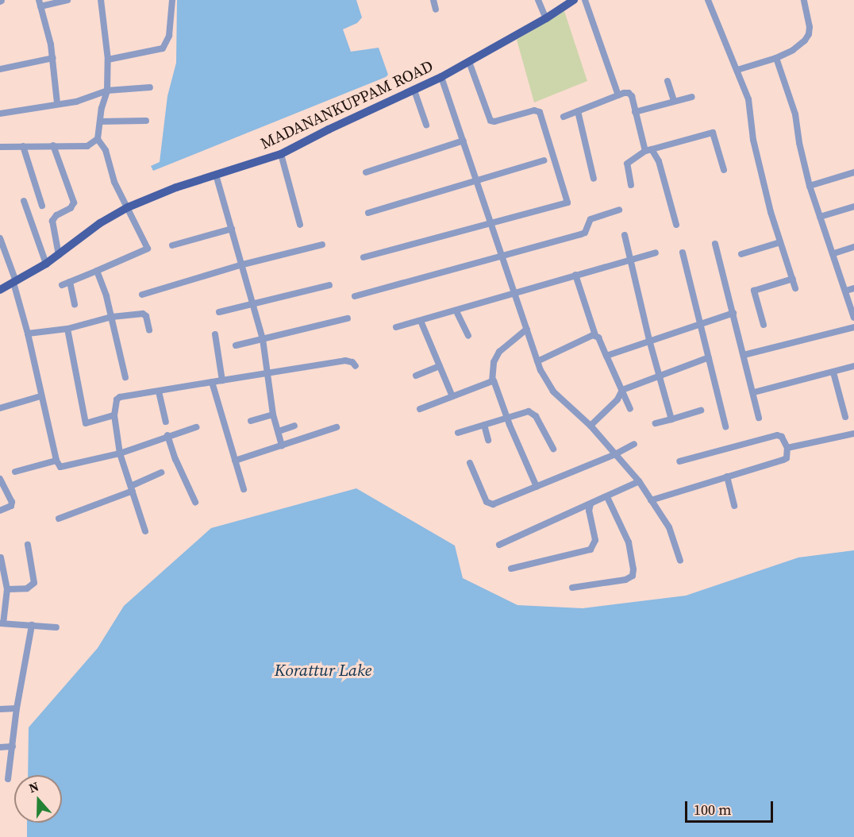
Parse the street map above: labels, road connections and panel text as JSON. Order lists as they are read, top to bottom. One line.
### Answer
{"streets":{"main road":["MADANANKUPPAM ROAD"]},"water":["Korattur Lake"],"scale_bar":"100 m","north":"top"}
